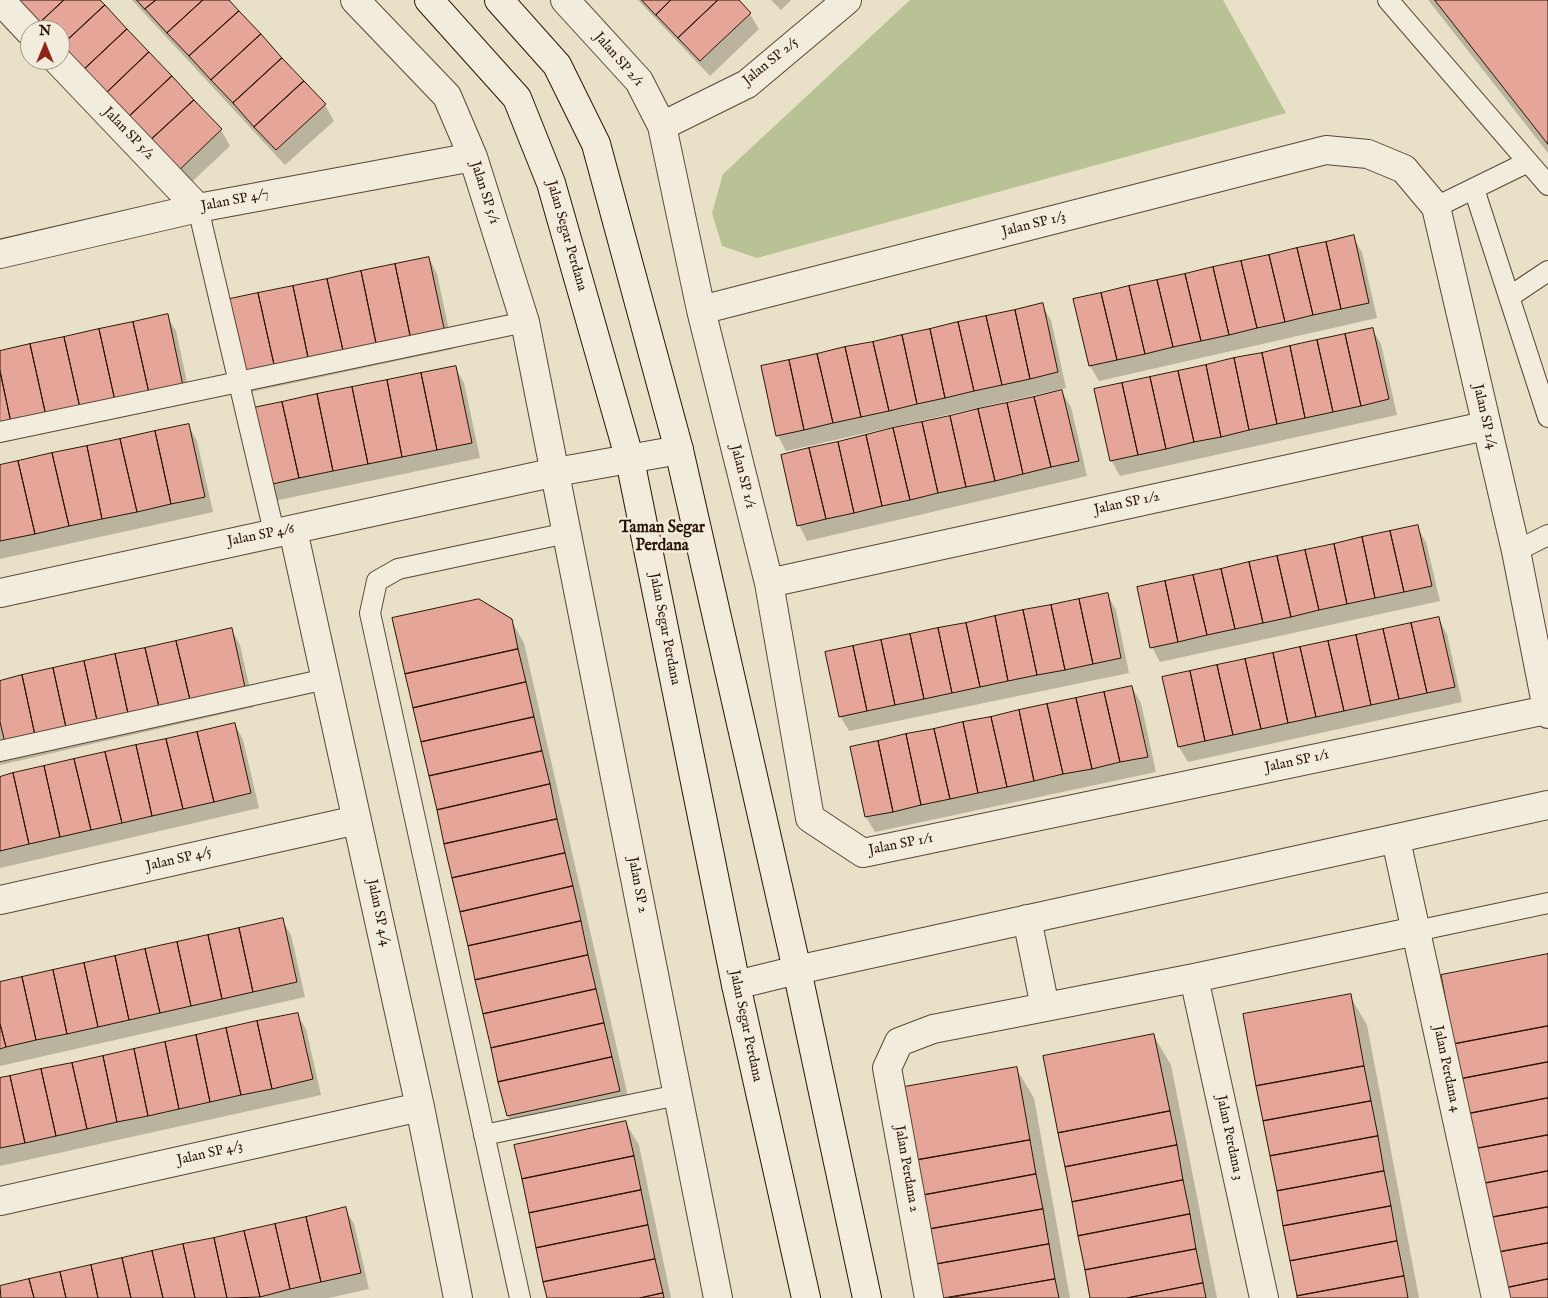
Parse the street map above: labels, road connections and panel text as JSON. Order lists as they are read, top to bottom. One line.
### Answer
{"streets":{"street":["Jalan SP 2/1","Jalan SP 2/5","Jalan SP 5/2","Jalan SP 5/1","Jalan SP 4/7","Jalan SP 1/3","Jalan Segar Perdana","Jalan SP 1/4","Jalan SP 1/1","Jalan SP 1/2","Jalan SP 4/6","Jalan SP 4/5","Jalan SP 2","Jalan SP 4/4","Jalan Perdana 4","Jalan Perdana 3","Jalan SP 4/3","Jalan Perdana 2"]},"crossings":[["Jalan SP 2/1","Jalan SP 2/5"],["Jalan SP 2/1","Jalan SP 1/1"],["Jalan SP 2/5","Jalan SP 1/1"],["Jalan SP 5/2","Jalan SP 4/7"],["Jalan SP 5/1","Jalan SP 4/7"],["Jalan SP 5/1","Jalan SP 4/6"],["Jalan SP 5/1","Jalan SP 2"],["Jalan SP 1/3","Jalan SP 1/4"],["Jalan SP 1/3","Jalan SP 1/1"],["Jalan Segar Perdana","Jalan SP 4/6"],["Jalan SP 1/4","Jalan SP 1/1"],["Jalan SP 1/4","Jalan SP 1/2"],["Jalan SP 1/1","Jalan SP 1/2"],["Jalan SP 4/6","Jalan SP 2"],["Jalan SP 4/6","Jalan SP 4/4"],["Jalan SP 4/5","Jalan SP 4/4"],["Jalan SP 4/4","Jalan SP 4/3"]],"districts":["Taman Segar Perdana"],"north":"top"}
